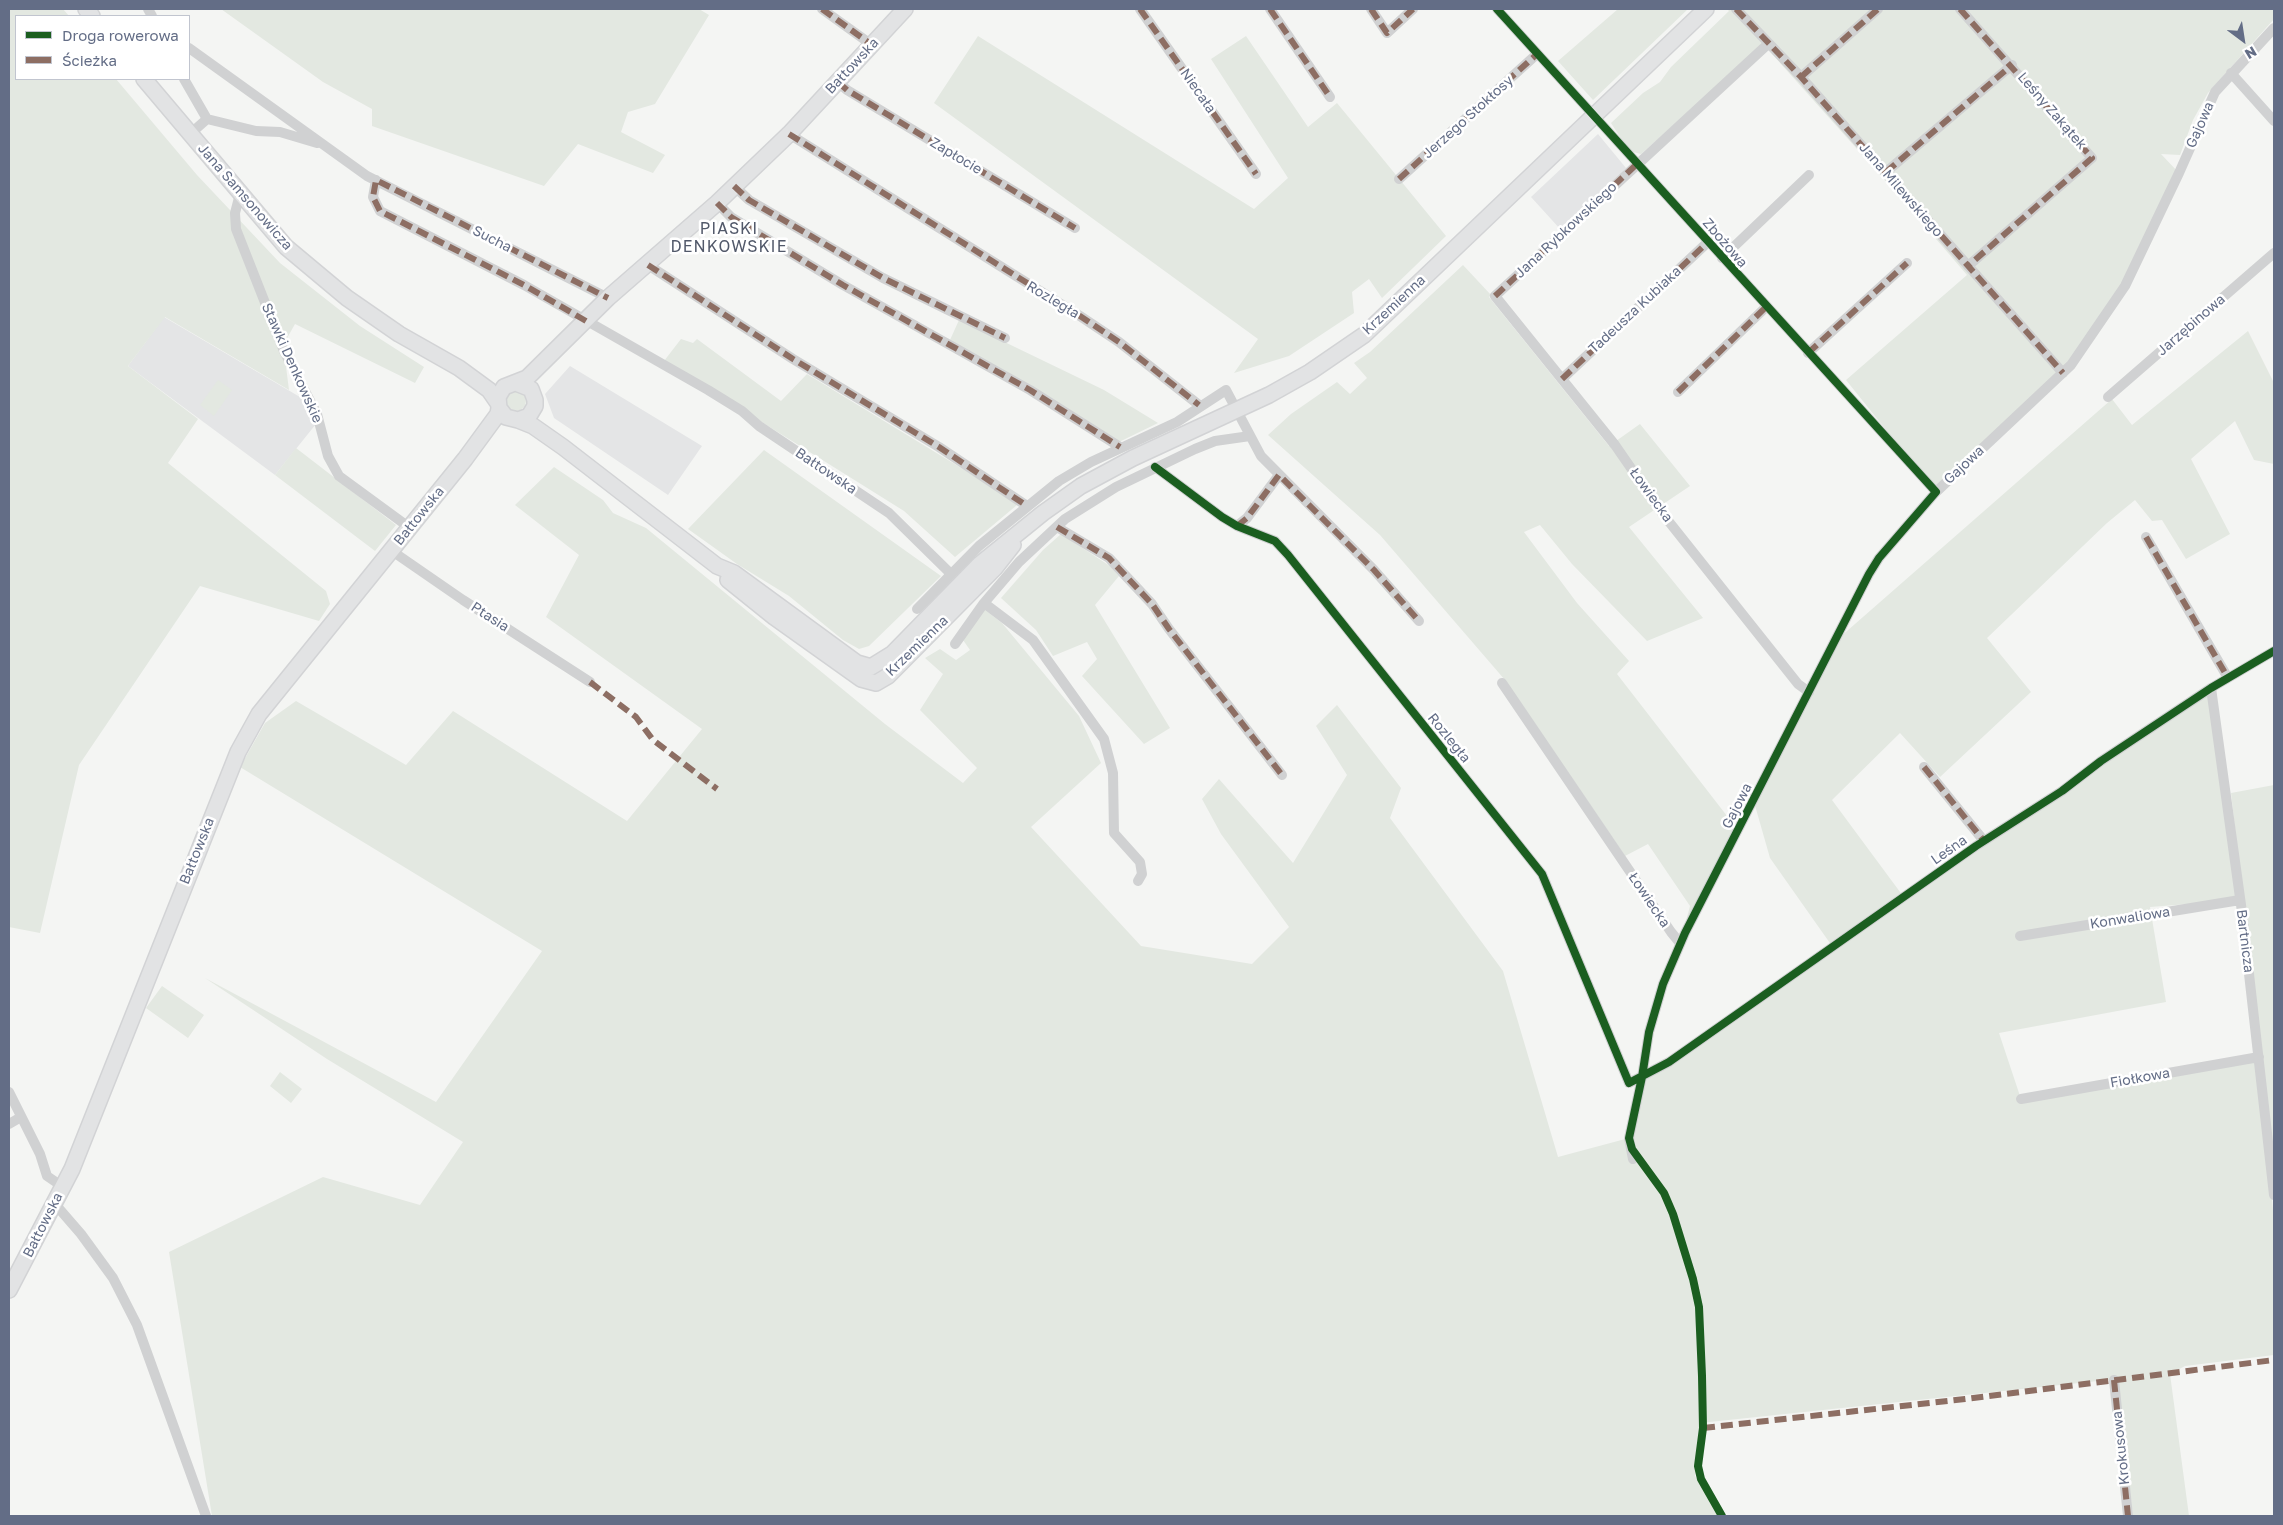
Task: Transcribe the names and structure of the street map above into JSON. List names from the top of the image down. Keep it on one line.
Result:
{"streets":{"main road":["Bałtowska","Jana Samsonowicza","Krzemienna"],"street":["Niecała","Leśny Zakątek","Jerzego Stokłosy","Gajowa","Zapłocie","Jana Milewskiego","Jana Rybkowskiego","Sucha","Zbożowa","Rozległa","Tadeusza Kubiaka","Jarzębinowa","Stawki Denkowskie","Łowiecka","Ptasia","Leśna","Konwaliowa","Bartnicza","Fiołkowa","Krokusowa"]},"crossings":[["Bałtowska","Zapłocie"],["Bałtowska","Jana Samsonowicza"],["Bałtowska","Sucha"],["Bałtowska","Rozległa"],["Bałtowska","Krzemienna"],["Bałtowska","Stawki Denkowskie"],["Bałtowska","Ptasia"],["Leśny Zakątek","Jana Milewskiego"],["Jerzego Stokłosy","Zbożowa"],["Gajowa","Jana Milewskiego"],["Gajowa","Zbożowa"],["Gajowa","Rozległa"],["Gajowa","Łowiecka"],["Gajowa","Leśna"],["Jana Samsonowicza","Krzemienna"],["Jana Samsonowicza","Stawki Denkowskie"],["Jana Rybkowskiego","Zbożowa"],["Jana Rybkowskiego","Łowiecka"],["Zbożowa","Krzemienna"],["Zbożowa","Tadeusza Kubiaka"],["Rozległa","Leśna"],["Tadeusza Kubiaka","Łowiecka"],["Leśna","Bartnicza"],["Konwaliowa","Bartnicza"],["Bartnicza","Fiołkowa"]],"districts":["PIASKI DENKOWSKIE"],"legend":["Droga rowerowa","Ścieżka"],"north":"bottom right"}
